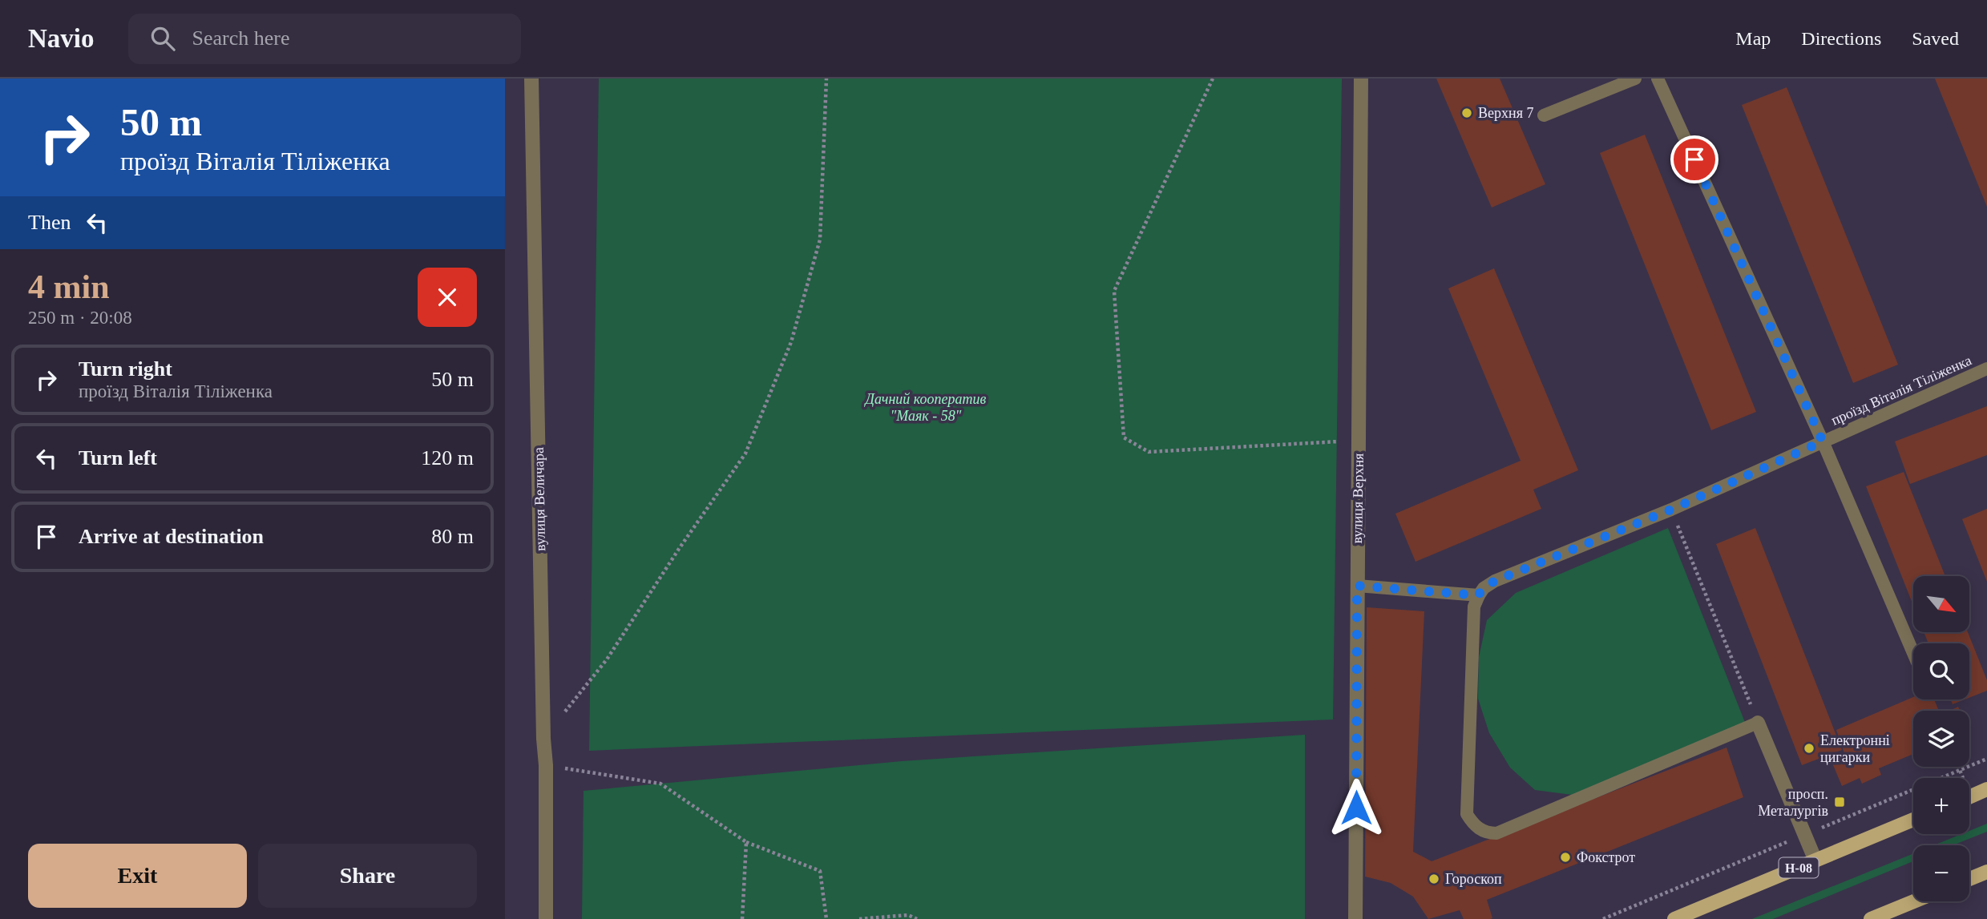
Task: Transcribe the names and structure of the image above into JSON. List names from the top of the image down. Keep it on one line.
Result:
{"streets":{"main road":["Н-08"],"street":["вулиця Верхня","вулиця Величара"],"lane":["проїзд Віталія Тіліженка"]},"parks":["Дачний кооператив \"Маяк - 58\""],"places":{"other":["Верхня 7","Електронні цигарки","Фокстрот","Гороскоп"],"transit":["просп. Металургів"]},"north":"bottom right","page":{"header":"Navio","search":"Search here","nav":["Map","Directions","Saved"],"turn":["50 m","проїзд Віталія Тіліженка"],"then":"Then","heading":["4 min","250 m · 20:08"],"list":[{"name":"Turn right","note":"проїзд Віталія Тіліженка","value":"50 m"},{"name":"Turn left","value":"120 m"},{"name":"Arrive at destination","value":"80 m"}],"map_buttons":["+","−"],"buttons":["Exit","Share"]}}
